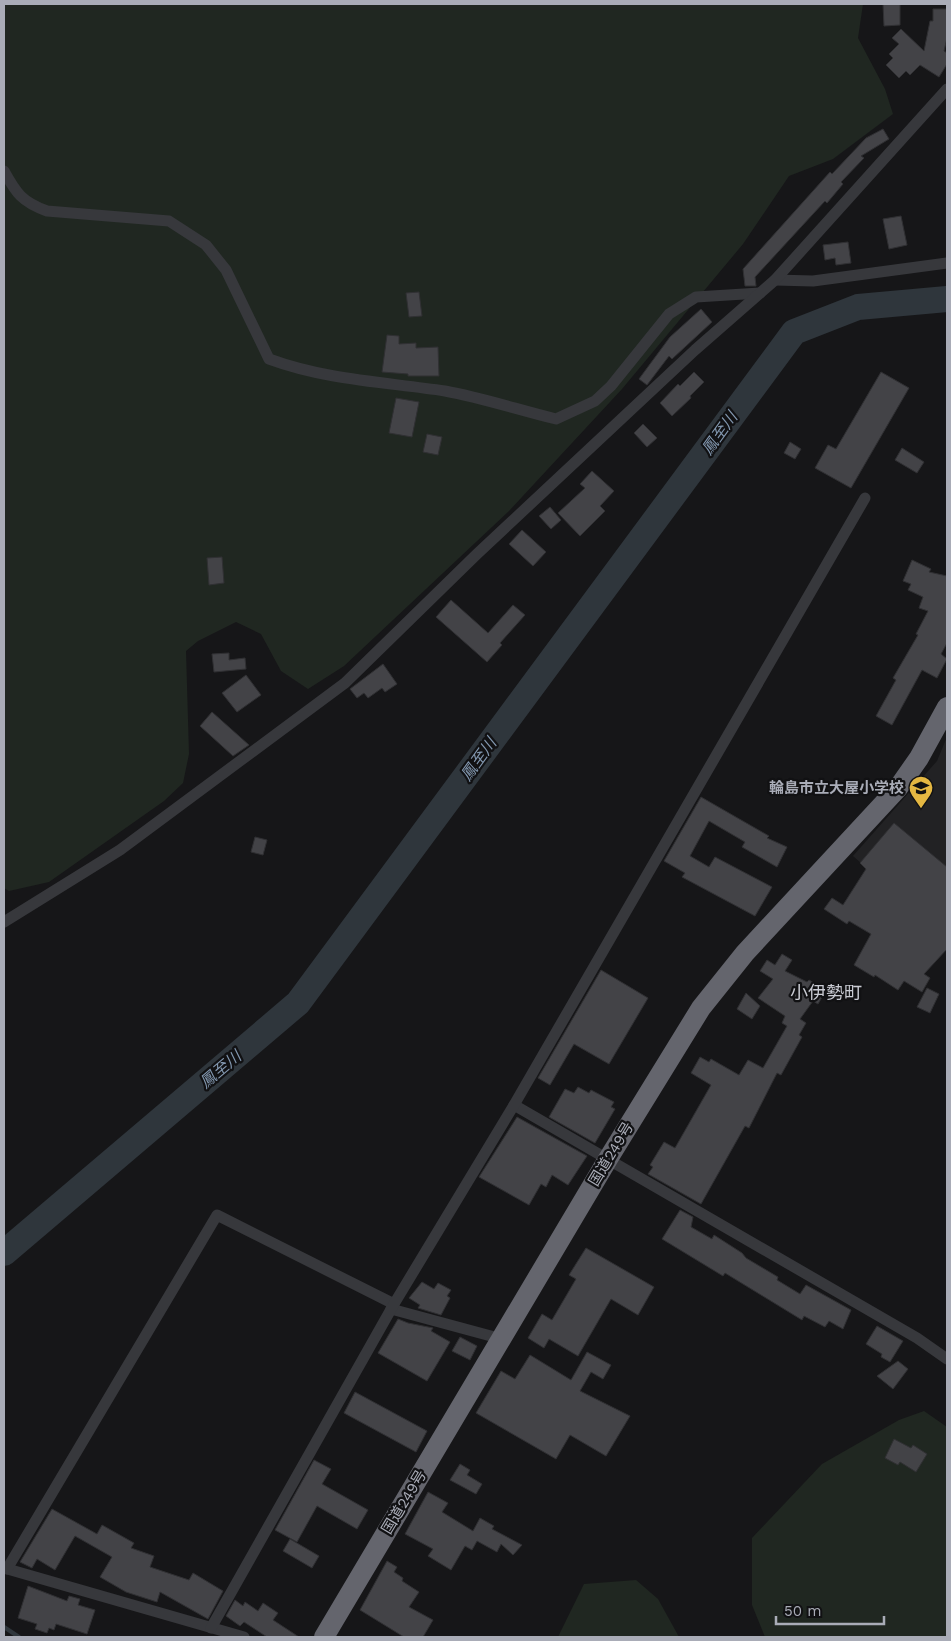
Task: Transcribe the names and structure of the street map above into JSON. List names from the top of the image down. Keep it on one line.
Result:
{"streets":{"highway":["国道249号"]},"districts":["小伊勢町"],"water":["鳳至川"],"places":{"school or university":["輪島市立大屋小学校"]},"scale_bar":"50 m"}
